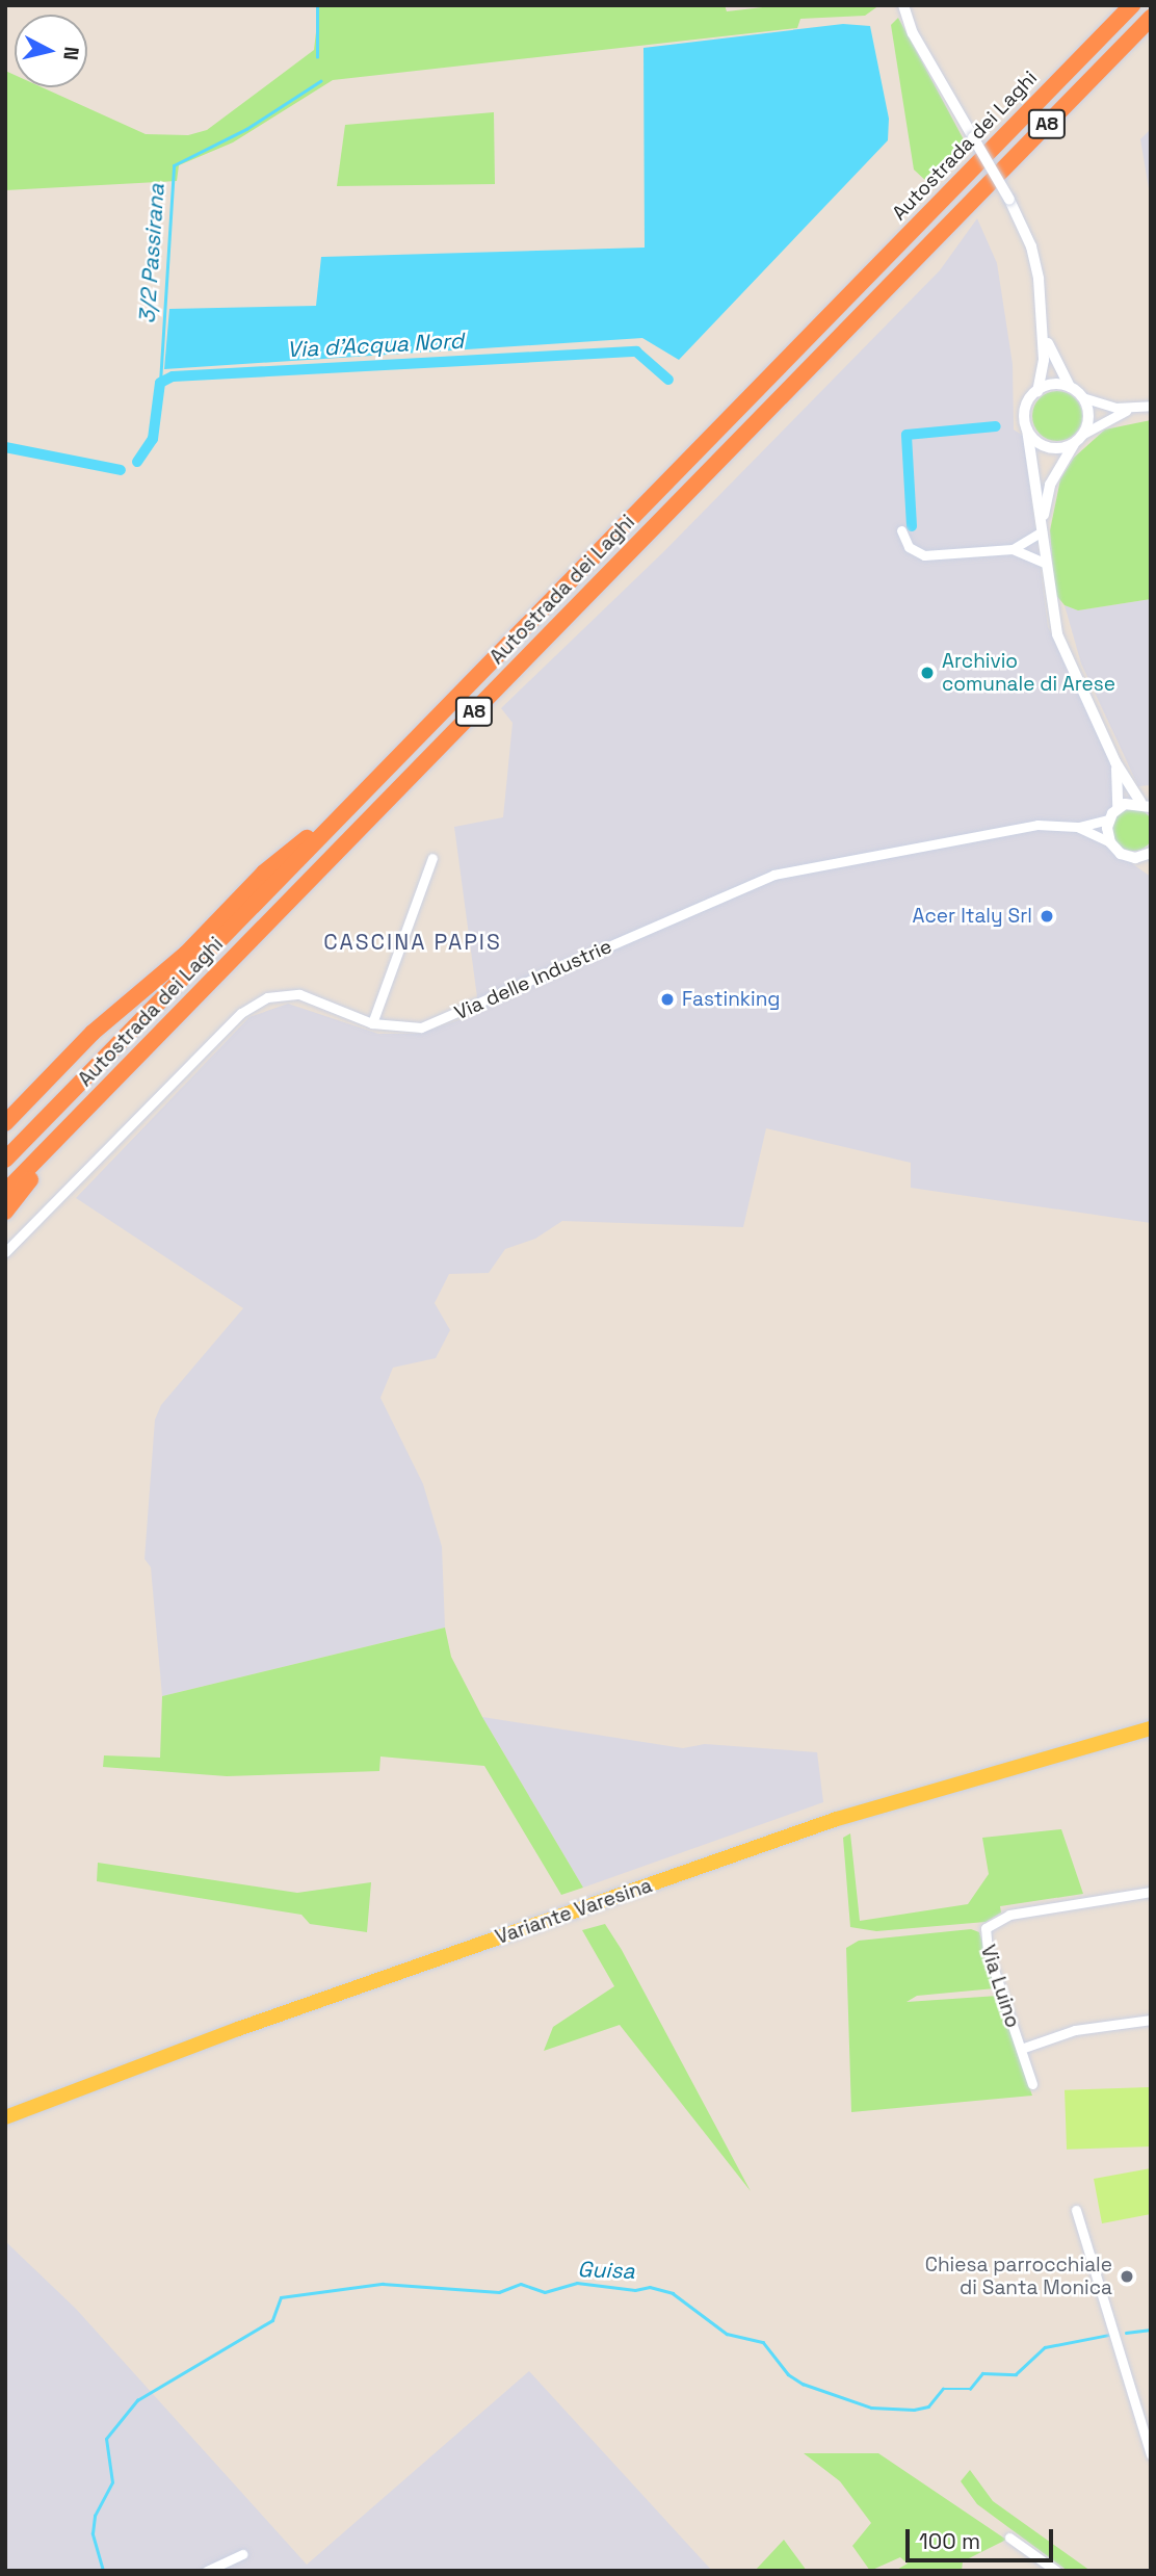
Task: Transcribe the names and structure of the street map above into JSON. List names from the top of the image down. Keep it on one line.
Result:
{"streets":{"highway":["A8","Autostrada dei Laghi"],"main road":["Variante Varesina"],"street":["Via delle Industrie","Via Luino"]},"districts":["CASCINA PAPIS"],"water":["3/2 Passirana","Via d'Acqua Nord","Guisa"],"places":["Archivio comunale di Arese","Acer Italy Srl","Fastinking","Chiesa parrocchiale di Santa Monica"],"scale_bar":"100 m","north":"right"}
